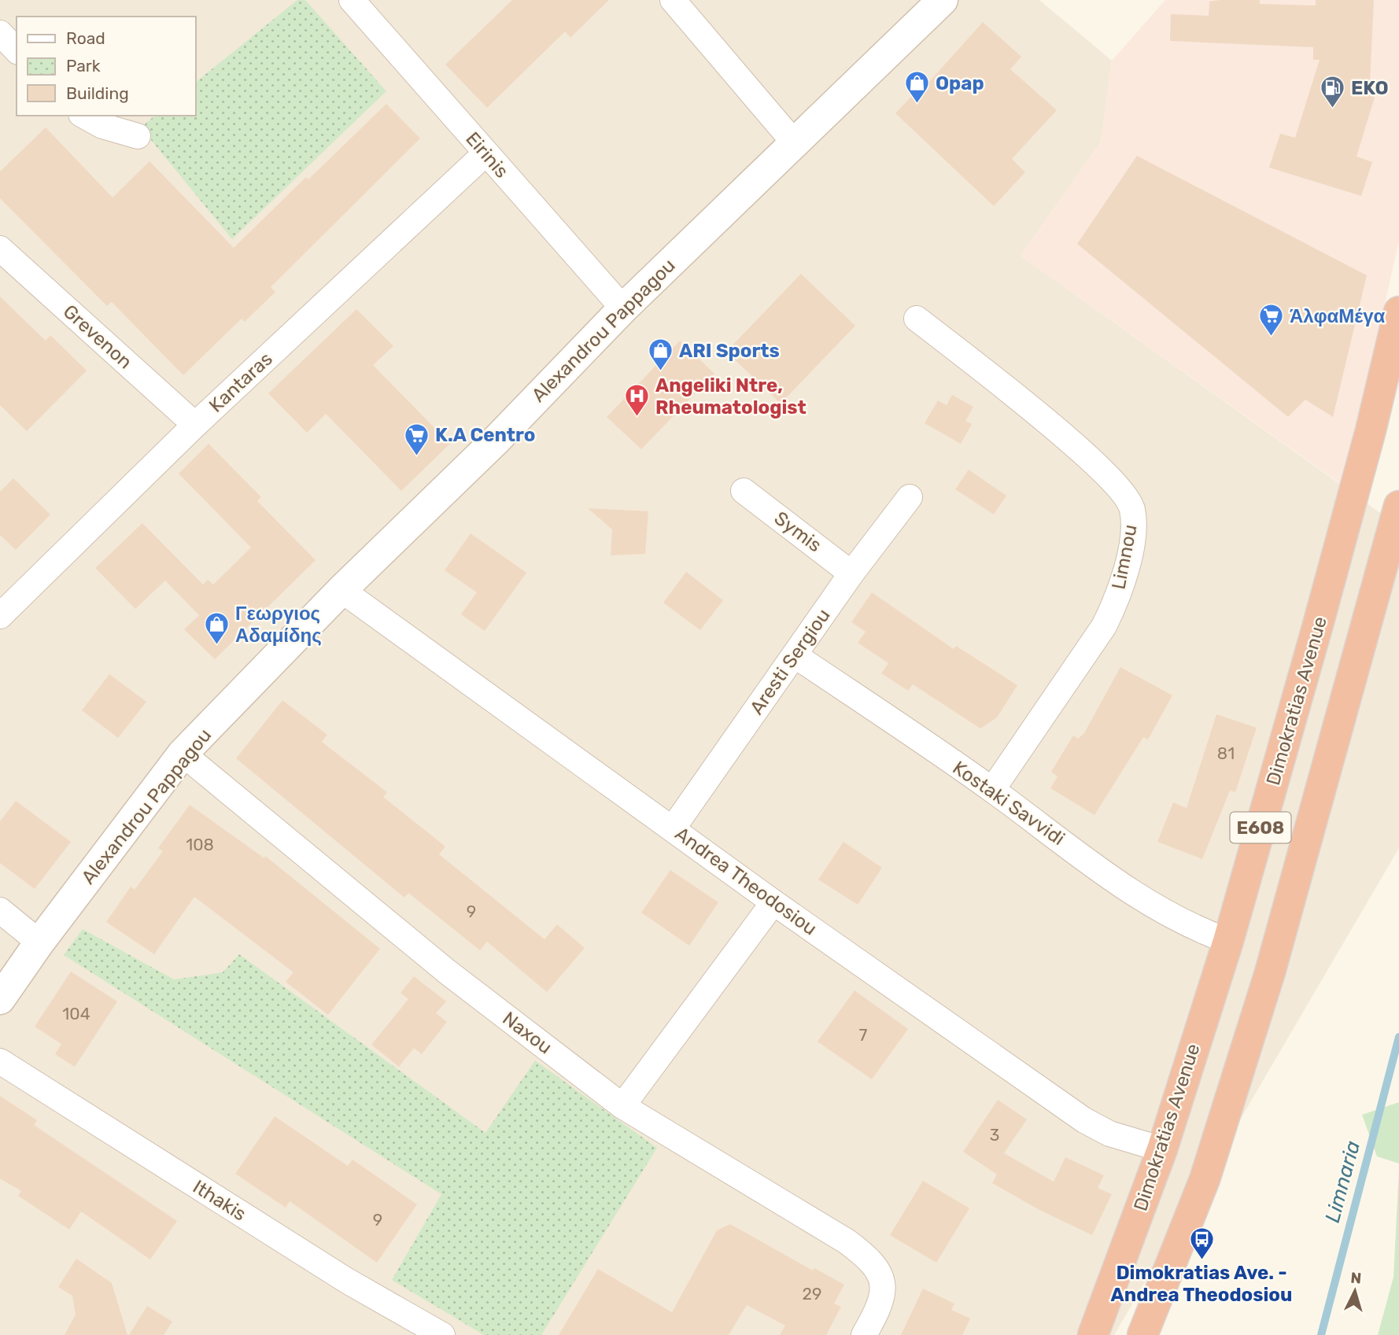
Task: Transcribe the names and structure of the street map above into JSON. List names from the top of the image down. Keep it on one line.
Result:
{"streets":{"highway":["Dimokratias Avenue","E608"],"street":["Eirinis","Alexandrou Pappagou","Grevenon","Kantaras","Symis","Limnou","Aresti Sergiou","Kostaki Savvidi","Andrea Theodosiou","Naxou","Ithakis"]},"crossings":[["Eirinis","Alexandrou Pappagou"],["Eirinis","Kantaras"],["Alexandrou Pappagou","Andrea Theodosiou"],["Alexandrou Pappagou","Naxou"],["Grevenon","Kantaras"],["Symis","Aresti Sergiou"],["Limnou","Kostaki Savvidi"],["Aresti Sergiou","Kostaki Savvidi"],["Aresti Sergiou","Andrea Theodosiou"],["Dimokratias Avenue","Kostaki Savvidi"],["Dimokratias Avenue","Andrea Theodosiou"]],"water":["Limnaria"],"places":{"shop":["Opap","ARI Sports","Γεωργιος Αδαμίδης"],"fuel station":["EKO"],"supermarket":["ΆλφαΜέγα","K.A Centro"],"hospital":["Angeliki Ntre, Rheumatologist"],"bus stop":["Dimokratias Ave. - Andrea Theodosiou"]},"house_numbers":["81","108","9","104","7","3","9","29"],"legend":["Road","Park","Building"],"north":"top"}
